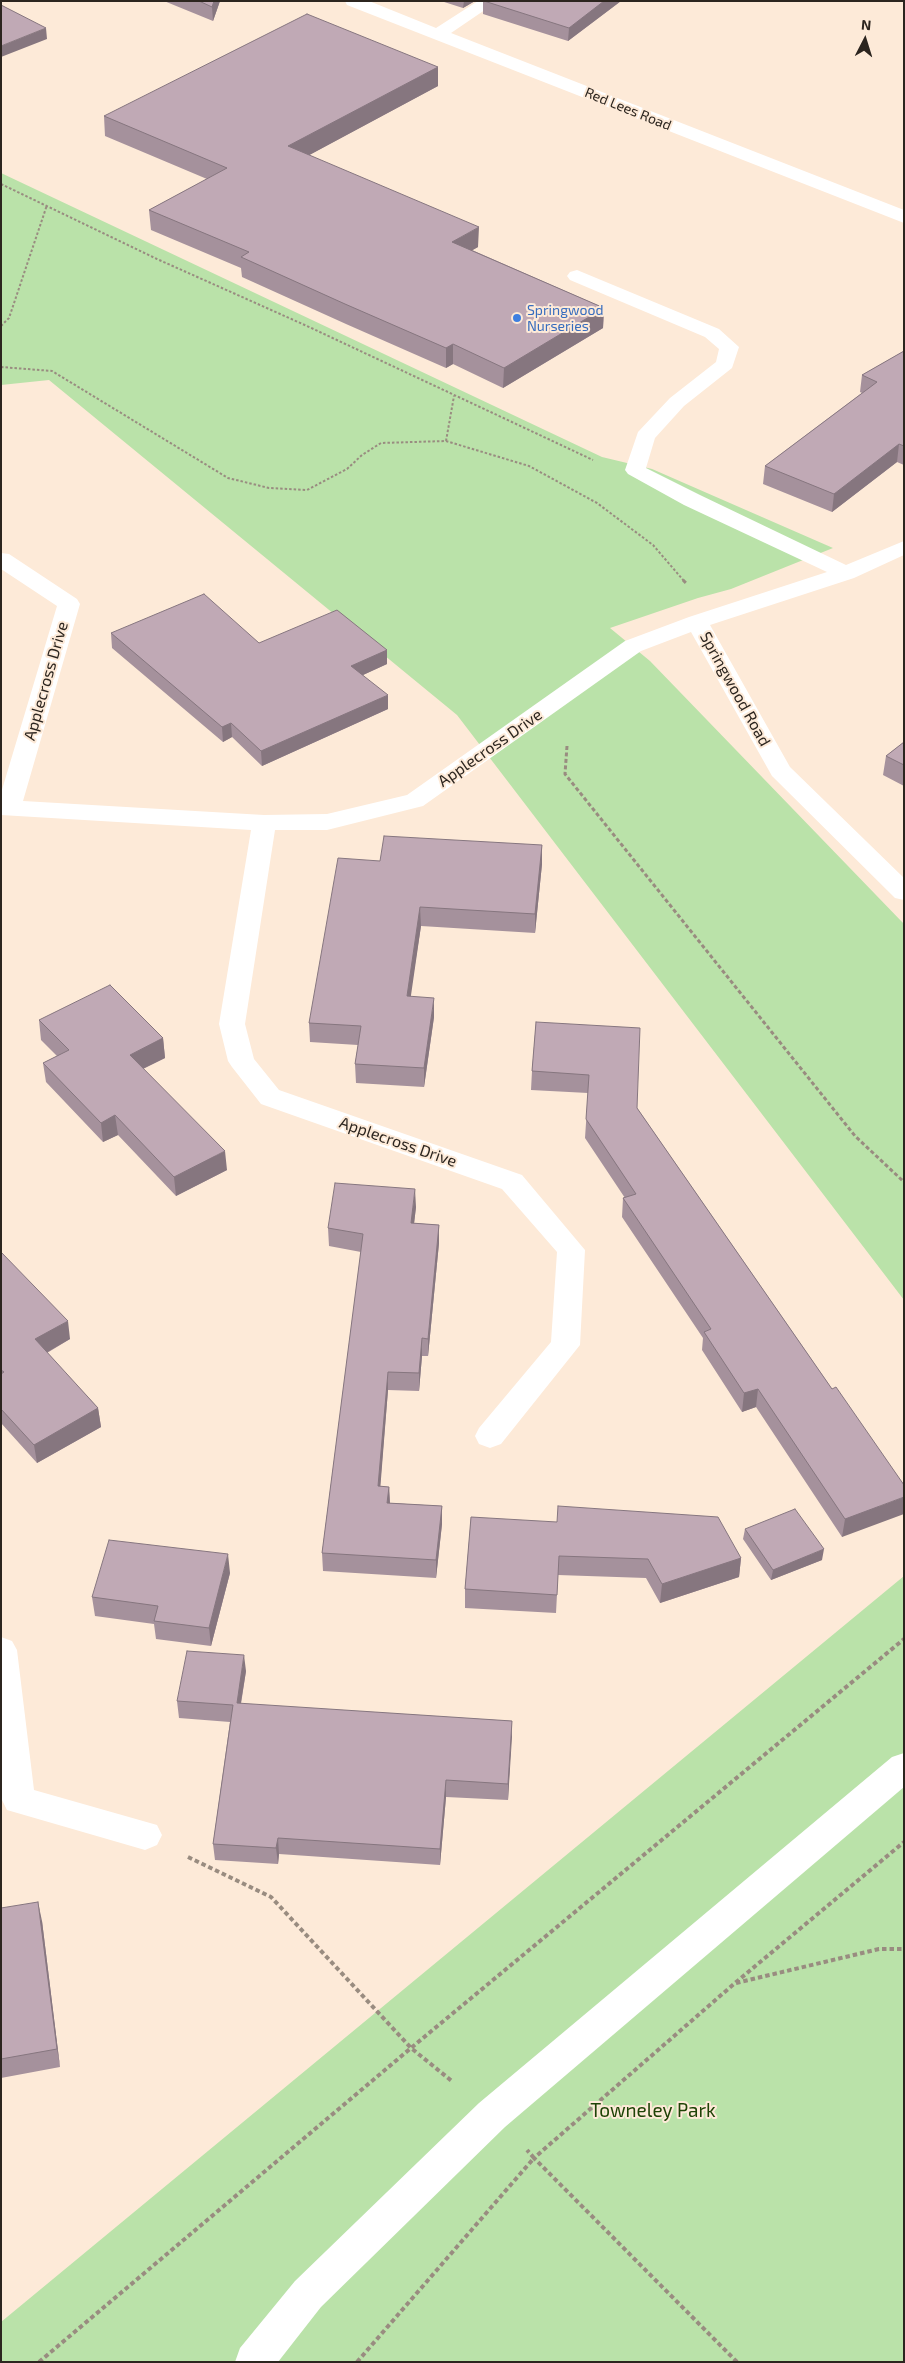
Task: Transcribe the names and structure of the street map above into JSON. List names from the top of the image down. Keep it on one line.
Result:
{"streets":{"street":["Red Lees Road","Applecross Drive","Springwood Road"]},"crossings":[["Applecross Drive","Springwood Road"]],"parks":["Towneley Park"],"places":["Springwood Nurseries"],"north":"top"}
